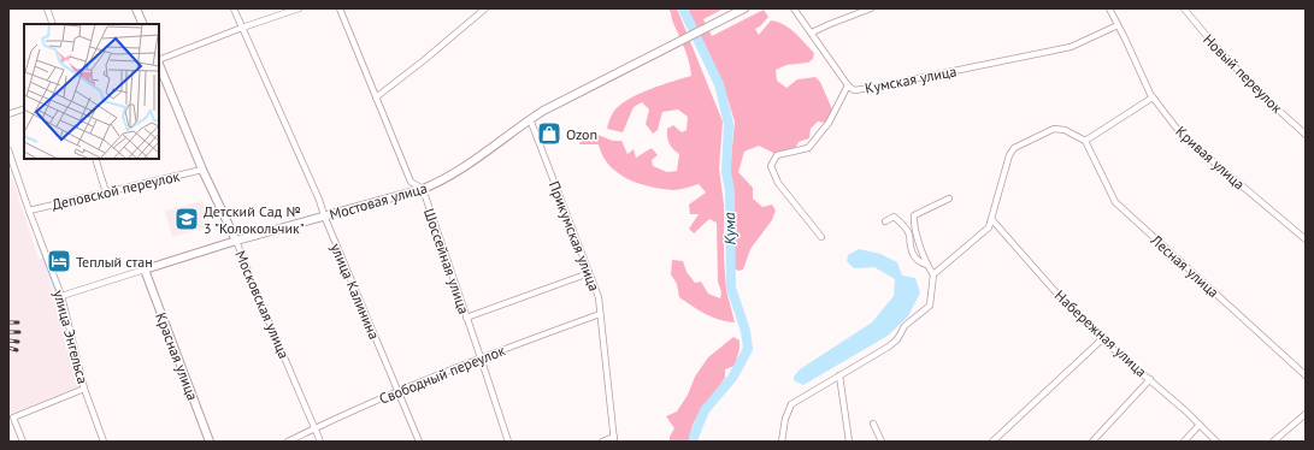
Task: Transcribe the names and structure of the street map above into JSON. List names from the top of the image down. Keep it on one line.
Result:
{"streets":{"main road":["Мостовая улица","Московская улица","Красная улица"],"street":["Новый переулок","Кумская улица","Кривая улица","Деповской переулок","Прикумская улица","Шоссейная улица","Лесная улица","улица Калинина","Набережная улица","улица Энгельса","Свободный переулок"]},"crossings":[["Кумская улица","Кривая улица"],["Деповской переулок","Московская улица"],["Деповской переулок","улица Энгельса"],["Мостовая улица","Прикумская улица"],["Мостовая улица","Шоссейная улица"],["Мостовая улица","улица Калинина"],["Мостовая улица","Московская улица"],["Мостовая улица","улица Энгельса"],["Мостовая улица","Красная улица"],["Прикумская улица","Свободный переулок"],["Шоссейная улица","Свободный переулок"],["улица Калинина","Свободный переулок"],["Московская улица","Свободный переулок"]],"water":["Кума"],"places":{"shop":["Ozon"],"school or university":["Детский Сад № 3 \"Колокольчик\""],"hotel":["Теплый стан"]}}
